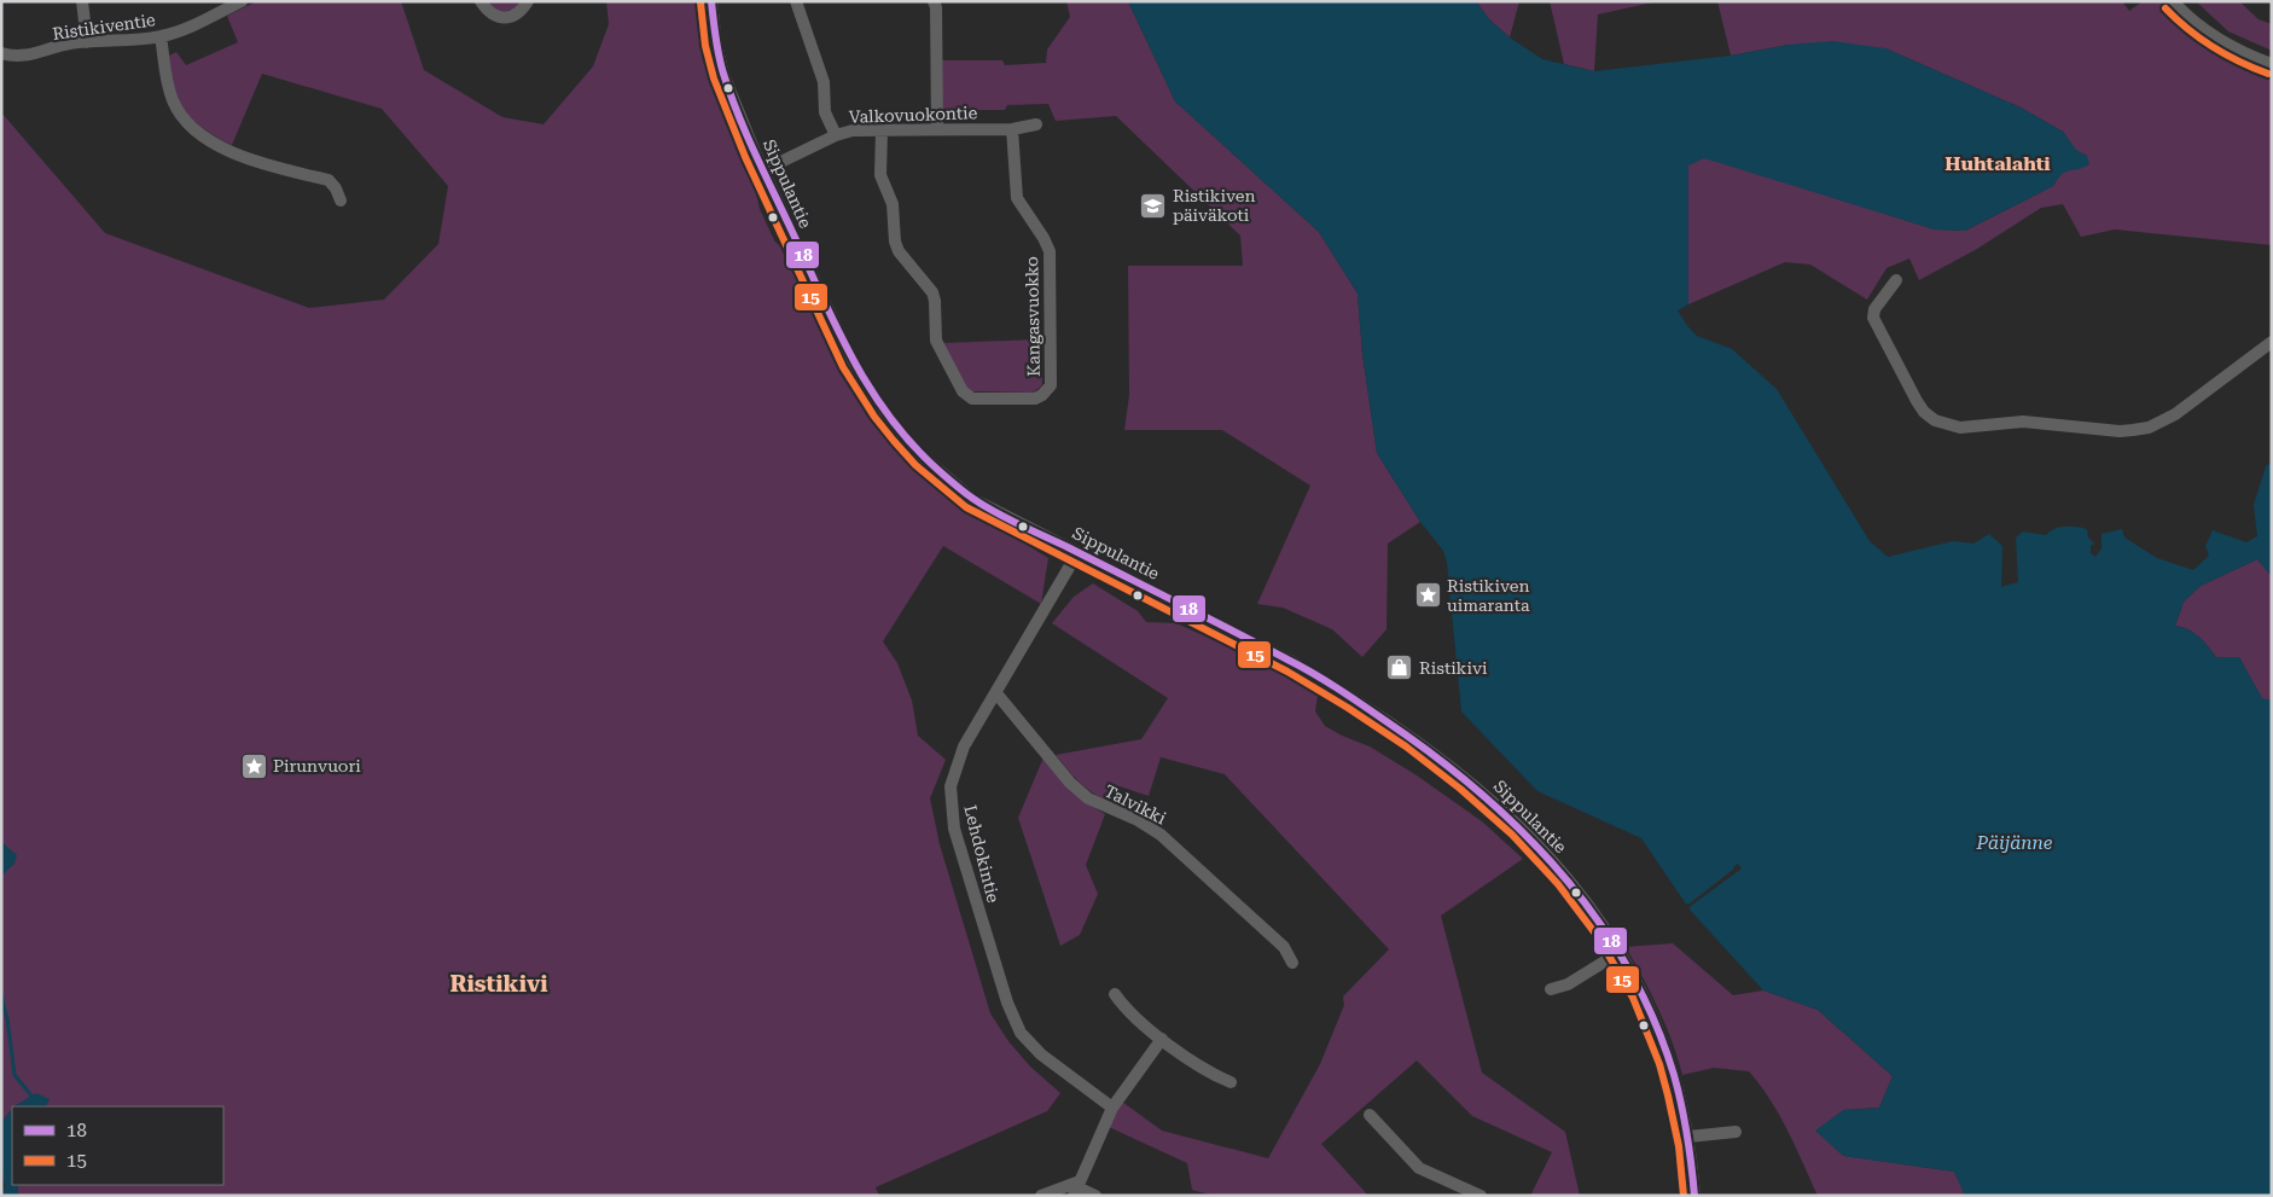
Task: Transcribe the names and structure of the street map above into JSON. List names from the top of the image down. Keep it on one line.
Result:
{"streets":{"street":["Ristikiventie","Valkovuokontie","Sippulantie","Kangasvuokko","Talvikki","Lehdokintie"]},"crossings":[["Valkovuokontie","Sippulantie"],["Valkovuokontie","Kangasvuokko"],["Sippulantie","Lehdokintie"],["Talvikki","Lehdokintie"]],"districts":["Huhtalahti","Ristikivi"],"water":["Päijänne"],"places":{"school or university":["Ristikiven päiväkoti"],"place":["Ristikiven uimaranta","Pirunvuori"],"shop":["Ristikivi"]},"lines":["transit line 18","transit line 15"],"legend":["18","15"]}
